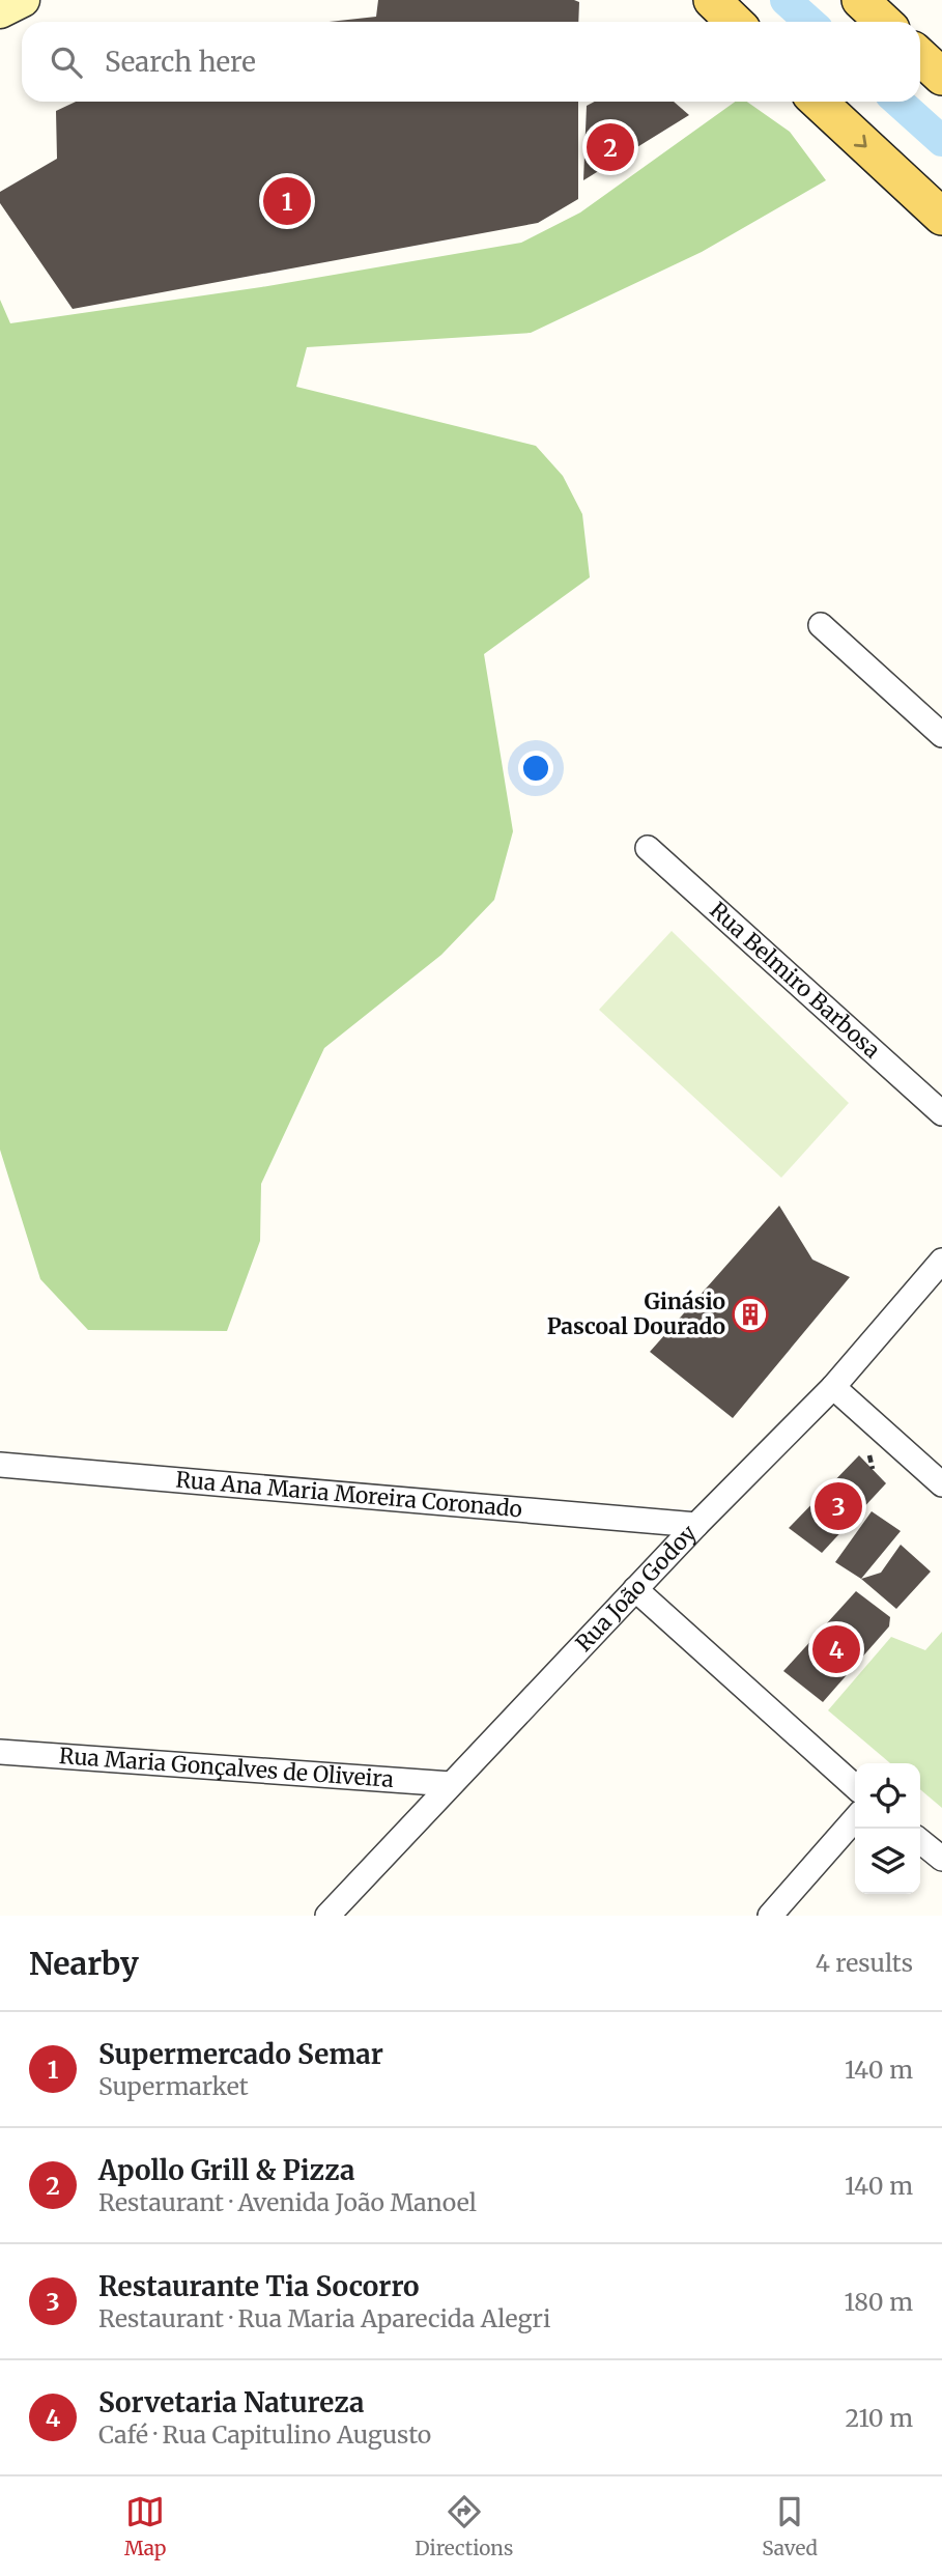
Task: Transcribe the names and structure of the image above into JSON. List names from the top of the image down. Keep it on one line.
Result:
{"streets":{"street":["Rua Belmiro Barbosa","Rua Ana Maria Moreira Coronado","Rua João Godoy","Rua Maria Gonçalves de Oliveira"]},"crossings":[["Rua Ana Maria Moreira Coronado","Rua João Godoy"],["Rua João Godoy","Rua Maria Gonçalves de Oliveira"]],"places":{"building":["Ginásio Pascoal Dourado"]},"page":{"search":"Search here","pins":["2","1","3","4"],"heading":["Nearby","4 results"],"list":[{"mark":"1","name":"Supermercado Semar","note":"Supermarket","value":"140 m"},{"mark":"2","name":"Apollo Grill & Pizza","note":"Restaurant · Avenida João Manoel","value":"140 m"},{"mark":"3","name":"Restaurante Tia Socorro","note":"Restaurant · Rua Maria Aparecida Alegri","value":"180 m"},{"mark":"4","name":"Sorvetaria Natureza","note":"Café · Rua Capitulino Augusto","value":"210 m"}],"nav":["Map","Directions","Saved"]}}
